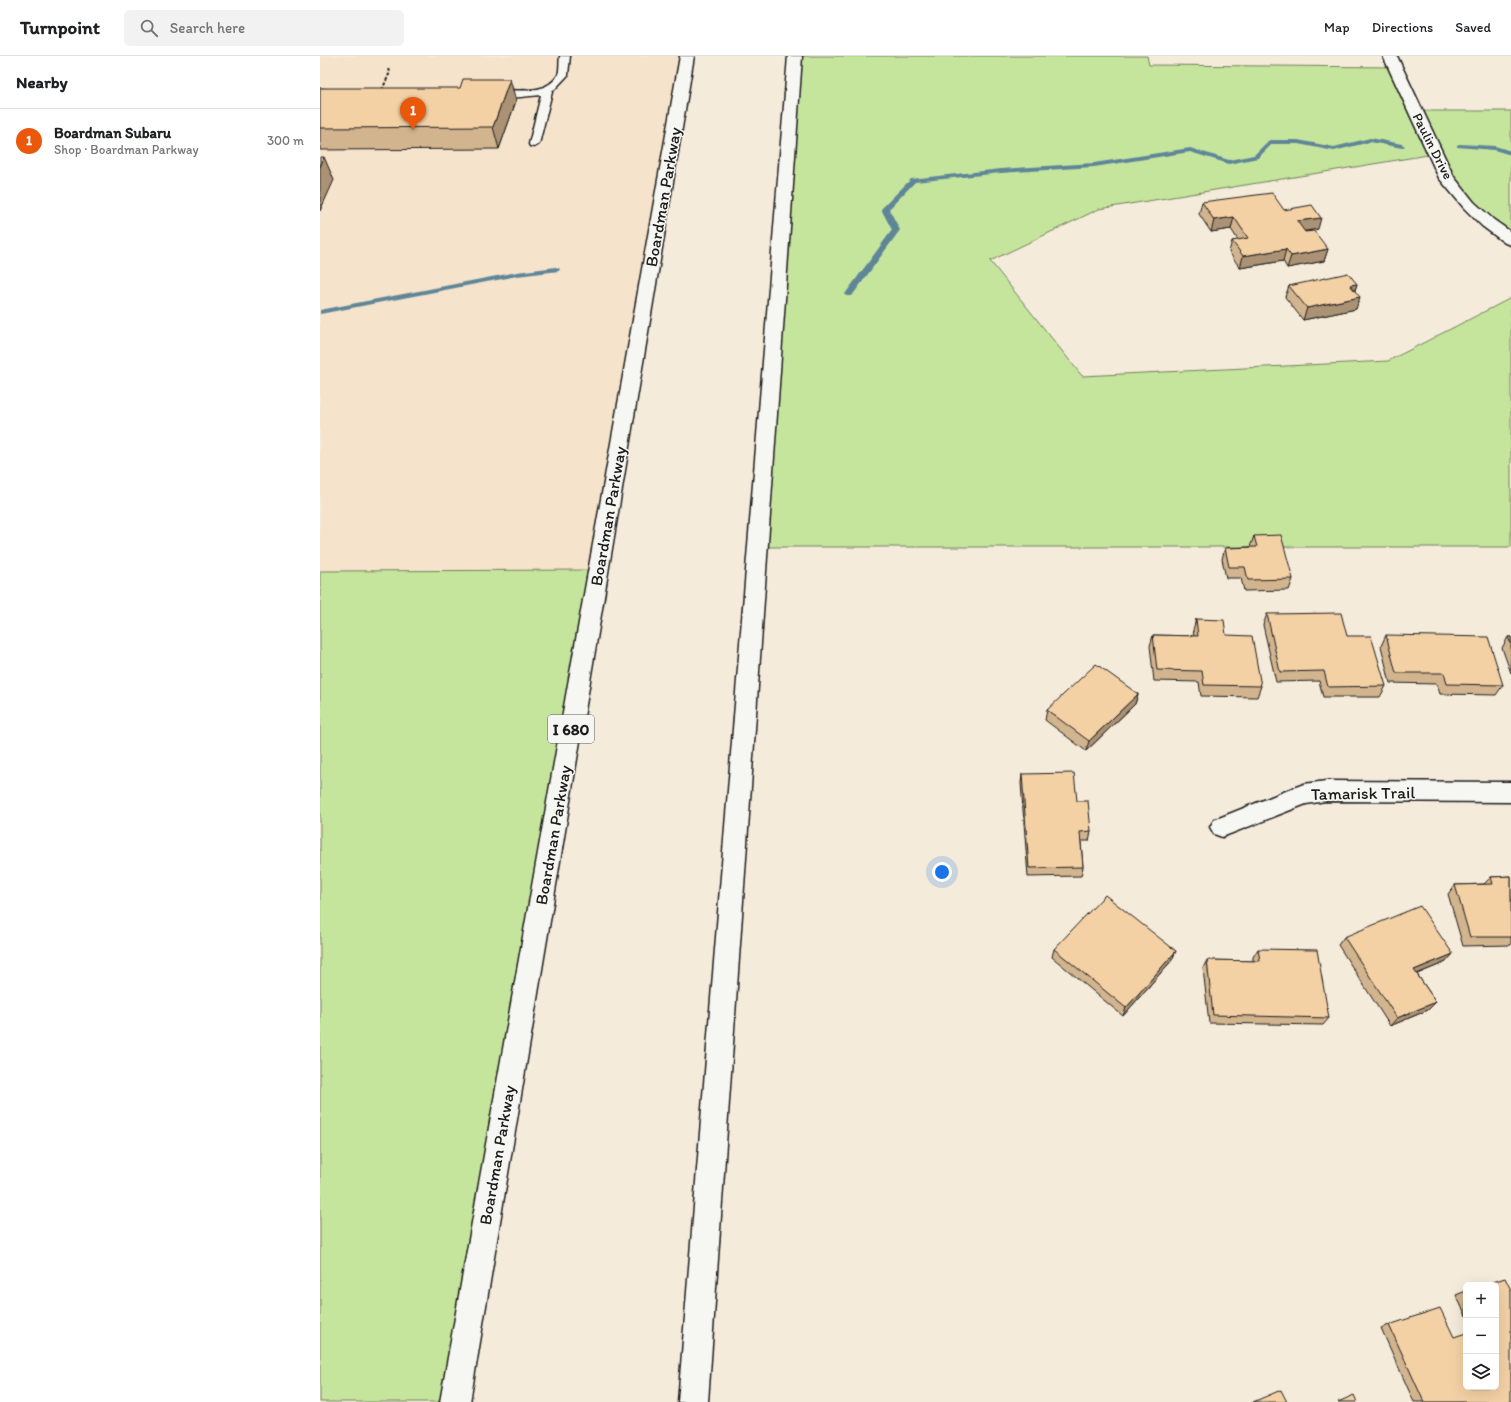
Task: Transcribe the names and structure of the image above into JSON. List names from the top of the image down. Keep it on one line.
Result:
{"streets":{"main road":["Paulin Drive","Boardman Parkway","I 680","Tamarisk Trail"]},"page":{"header":"Turnpoint","search":"Search here","nav":["Map","Directions","Saved"],"heading":"Nearby","pins":"1","list":[{"mark":"1","name":"Boardman Subaru","note":"Shop · Boardman Parkway","value":"300 m"}],"map_buttons":["+","−"]}}
